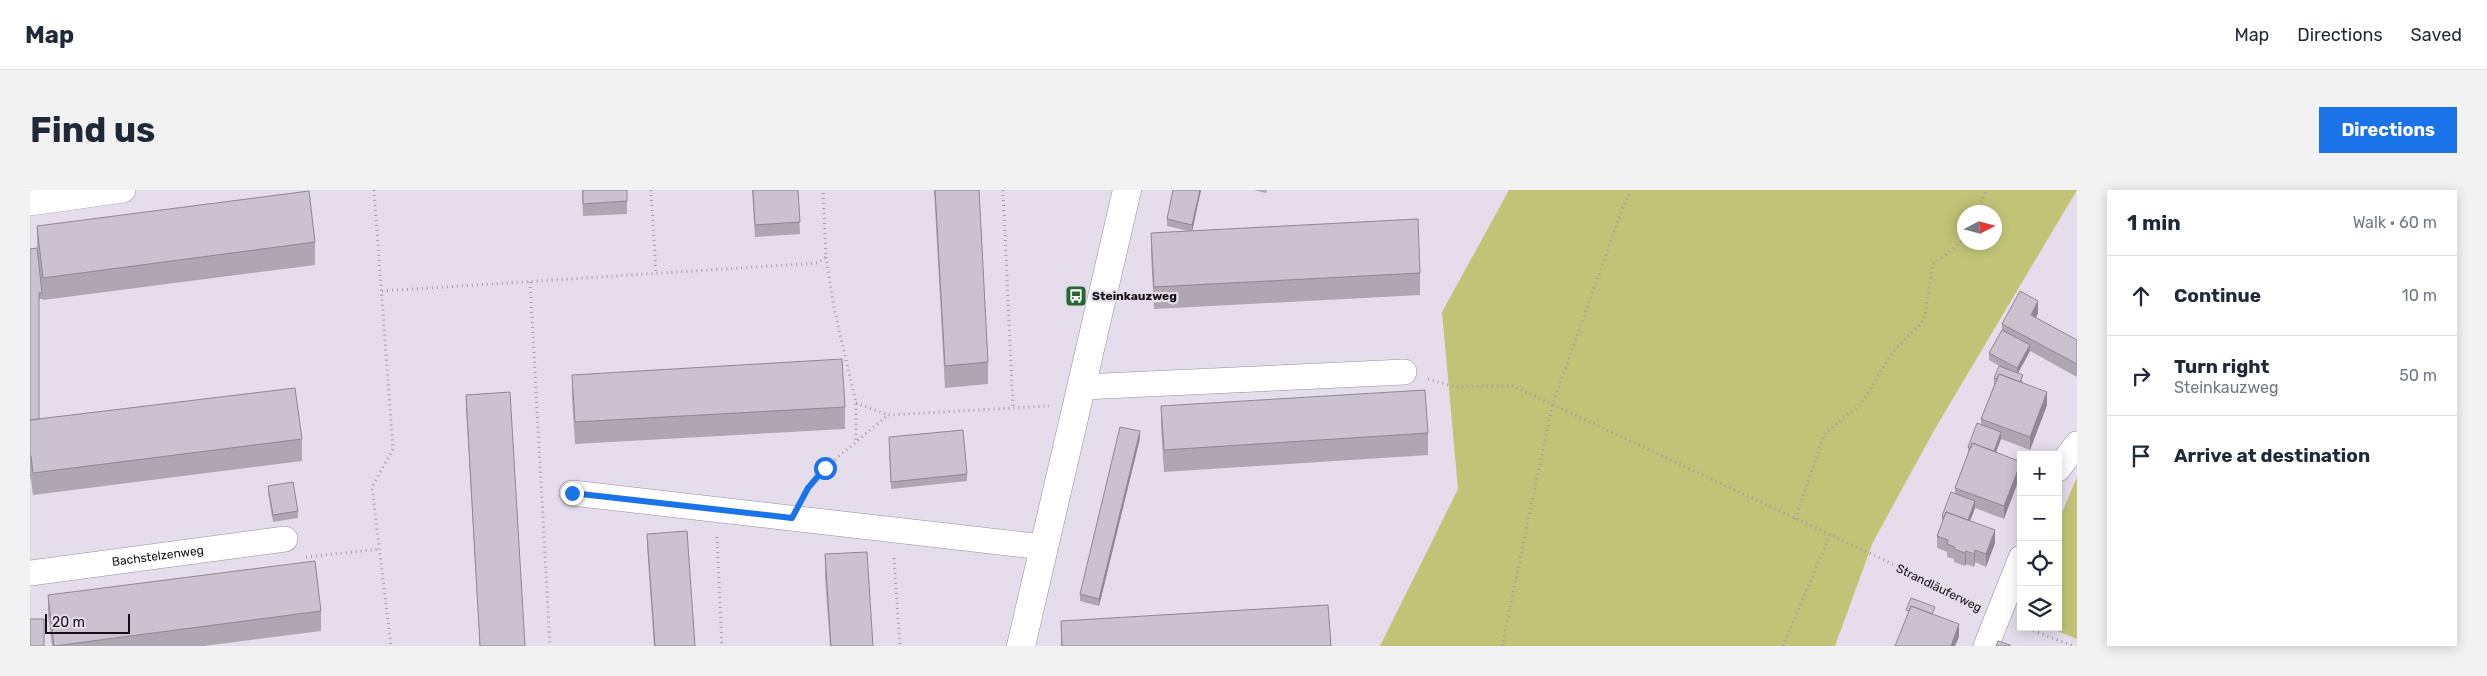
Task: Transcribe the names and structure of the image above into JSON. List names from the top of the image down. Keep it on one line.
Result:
{"streets":{"street":["Bachstelzenweg","Strandläuferweg"]},"places":{"bus stop":["Steinkauzweg"]},"scale_bar":"20 m","north":"right","page":{"header":"Map","nav":["Map","Directions","Saved"],"buttons":"Directions","title":"Find us","heading":["1 min","Walk · 60 m"],"list":[["Continue","10 m"],["Turn right","Steinkauzweg","50 m"],"Arrive at destination"],"map_buttons":["+","−"],"scale":"20 m"}}
